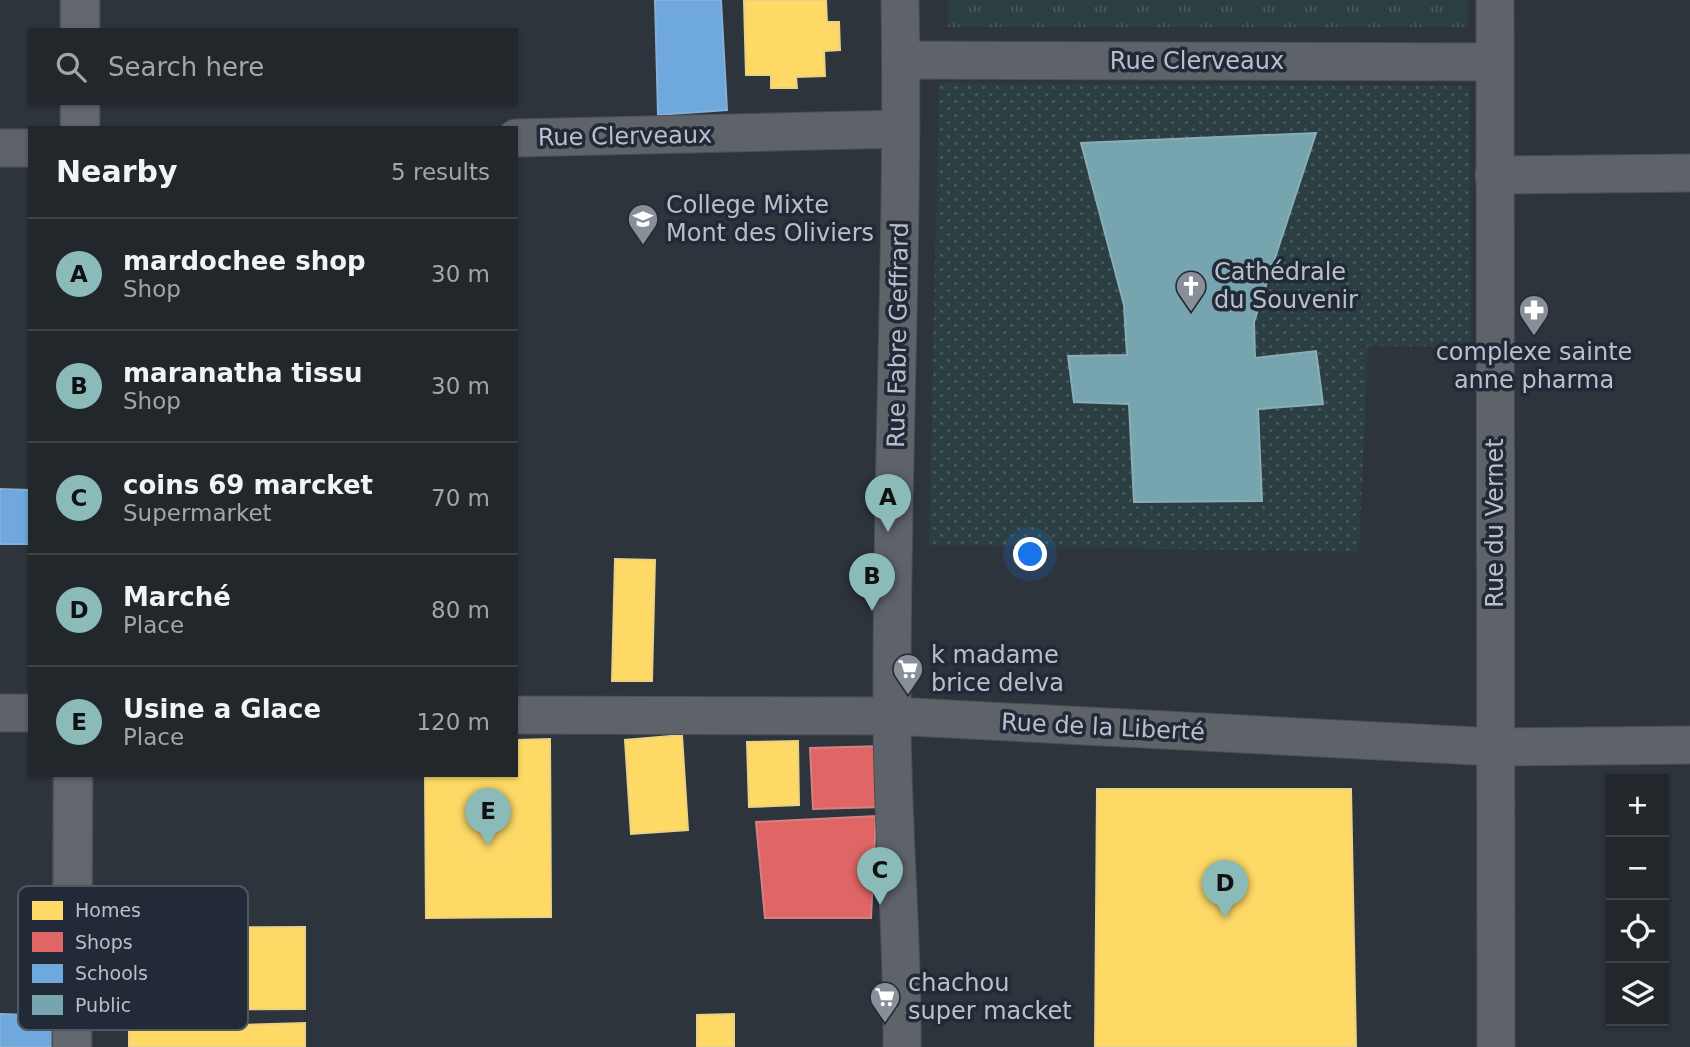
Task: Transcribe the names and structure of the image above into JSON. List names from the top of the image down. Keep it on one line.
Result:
{"streets":{"street":["Rue Clerveaux","Rue Fabre Geffrard","Rue du Vernet","Rue de la Liberté"]},"crossings":[["Rue Clerveaux","Rue Fabre Geffrard"],["Rue Clerveaux","Rue du Vernet"],["Rue Fabre Geffrard","Rue de la Liberté"],["Rue du Vernet","Rue de la Liberté"]],"places":{"school or university":["College Mixte Mont des Oliviers"],"church":["Cathédrale du Souvenir"],"pharmacy":["complexe sainte anne pharma"],"supermarket":["k madame brice delva","chachou super macket"]},"legend":["Homes","Shops","Schools","Public"],"page":{"search":"Search here","heading":["Nearby","5 results"],"list":[{"mark":"A","name":"mardochee shop","note":"Shop","value":"30 m"},{"mark":"B","name":"maranatha tissu","note":"Shop","value":"30 m"},{"mark":"C","name":"coins 69 marcket","note":"Supermarket","value":"70 m"},{"mark":"D","name":"Marché","note":"Place","value":"80 m"},{"mark":"E","name":"Usine a Glace","note":"Place","value":"120 m"}],"pins":["A","B","E","C","D"],"map_buttons":["+","−"]}}
